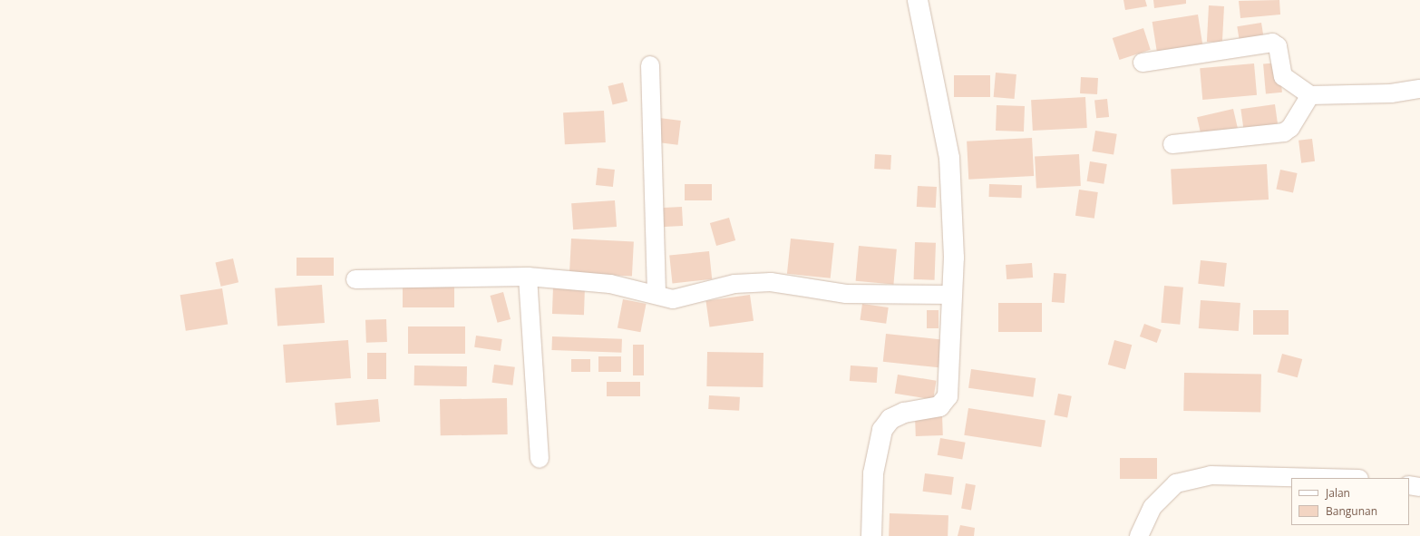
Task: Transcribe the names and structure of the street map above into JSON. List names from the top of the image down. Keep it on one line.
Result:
{"legend":["Jalan","Bangunan"]}
